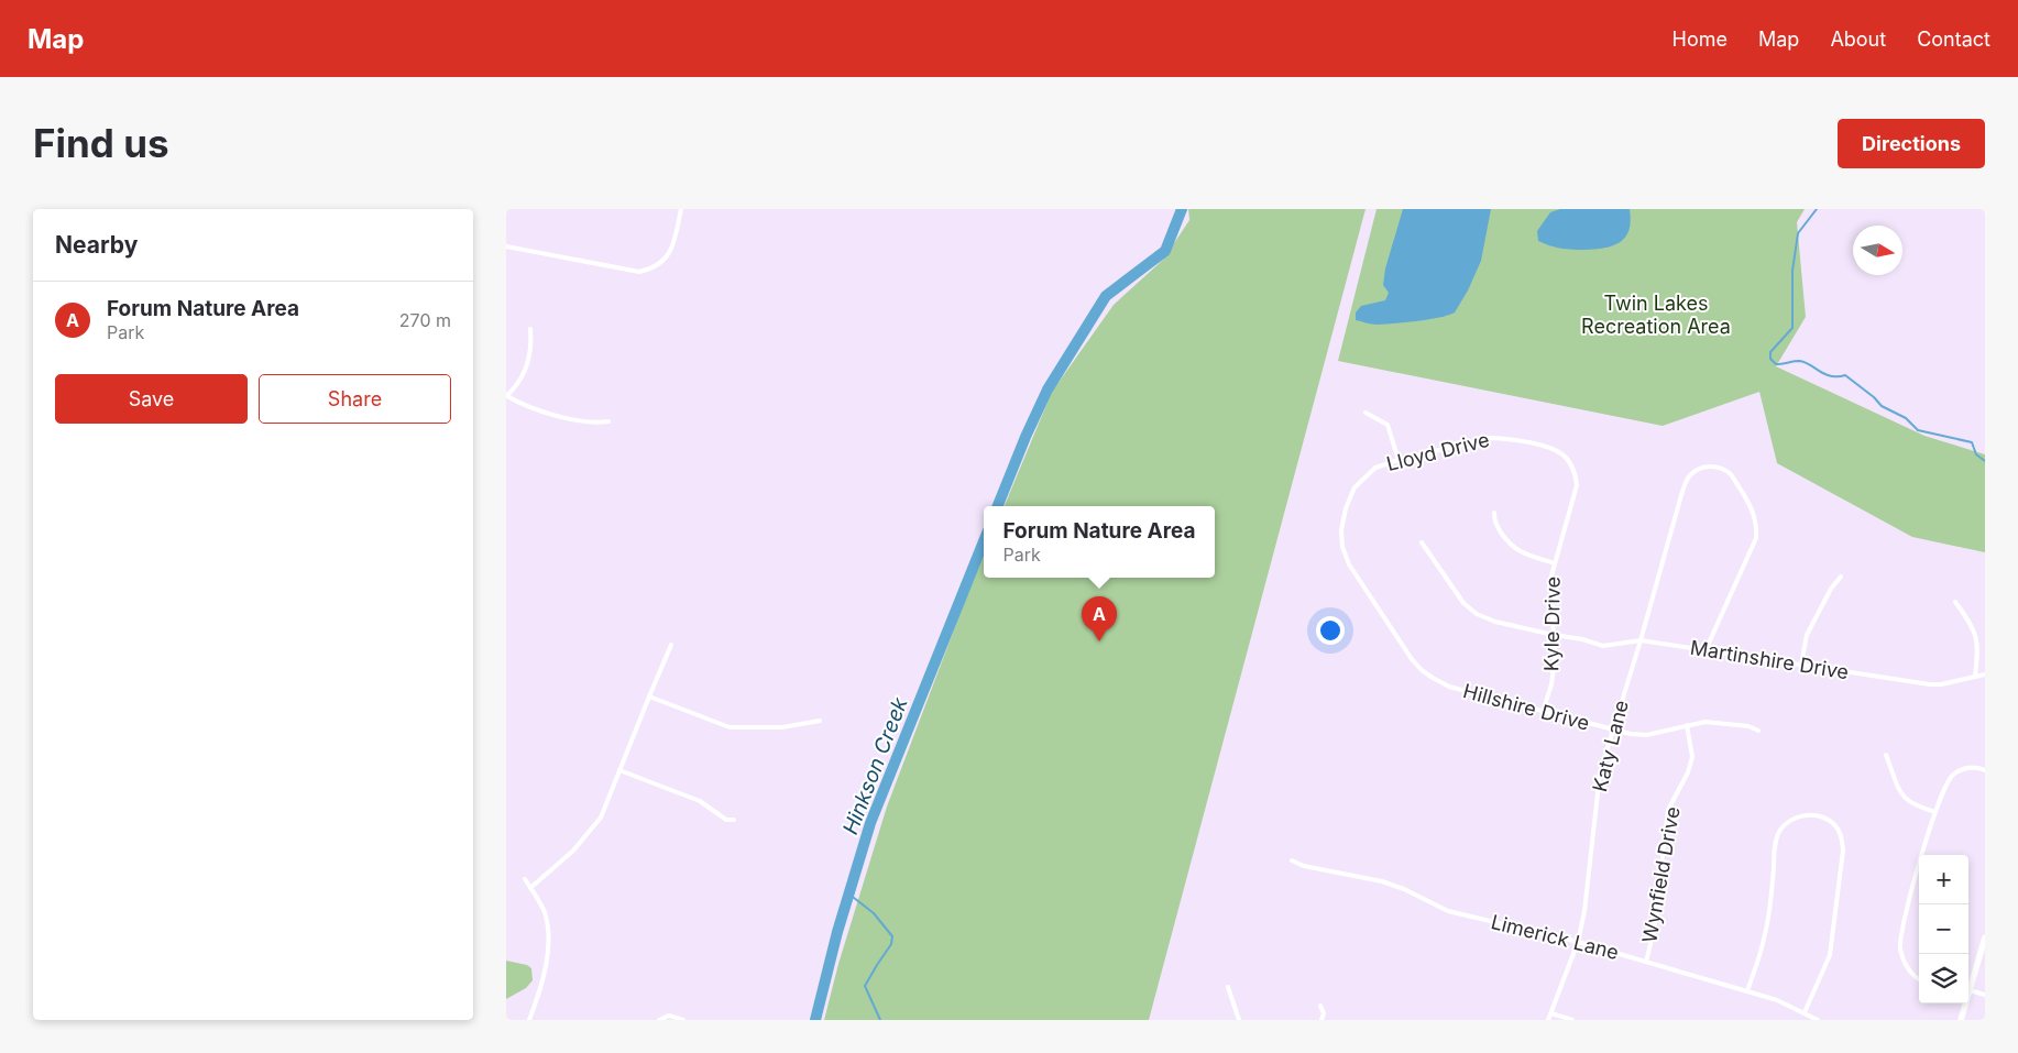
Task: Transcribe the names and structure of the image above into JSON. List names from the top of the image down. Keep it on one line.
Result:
{"streets":{"street":["Lloyd Drive","Kyle Drive","Martinshire Drive","Hillshire Drive","Katy Lane","Wynfield Drive","Limerick Lane"]},"crossings":[["Lloyd Drive","Kyle Drive"],["Lloyd Drive","Hillshire Drive"],["Kyle Drive","Martinshire Drive"],["Kyle Drive","Hillshire Drive"],["Martinshire Drive","Katy Lane"],["Hillshire Drive","Katy Lane"],["Hillshire Drive","Wynfield Drive"],["Katy Lane","Limerick Lane"],["Wynfield Drive","Limerick Lane"]],"water":["Hinkson Creek"],"parks":["Twin Lakes Recreation Area"],"north":"right","page":{"header":"Map","nav":["Home","Map","About","Contact"],"buttons":["Directions",["Save","Share"]],"title":"Find us","heading":"Nearby","list":[{"mark":"A","name":"Forum Nature Area","note":"Park","value":"270 m"}],"popup":["Forum Nature Area","Park"],"pins":"A","map_buttons":["+","−"]}}
